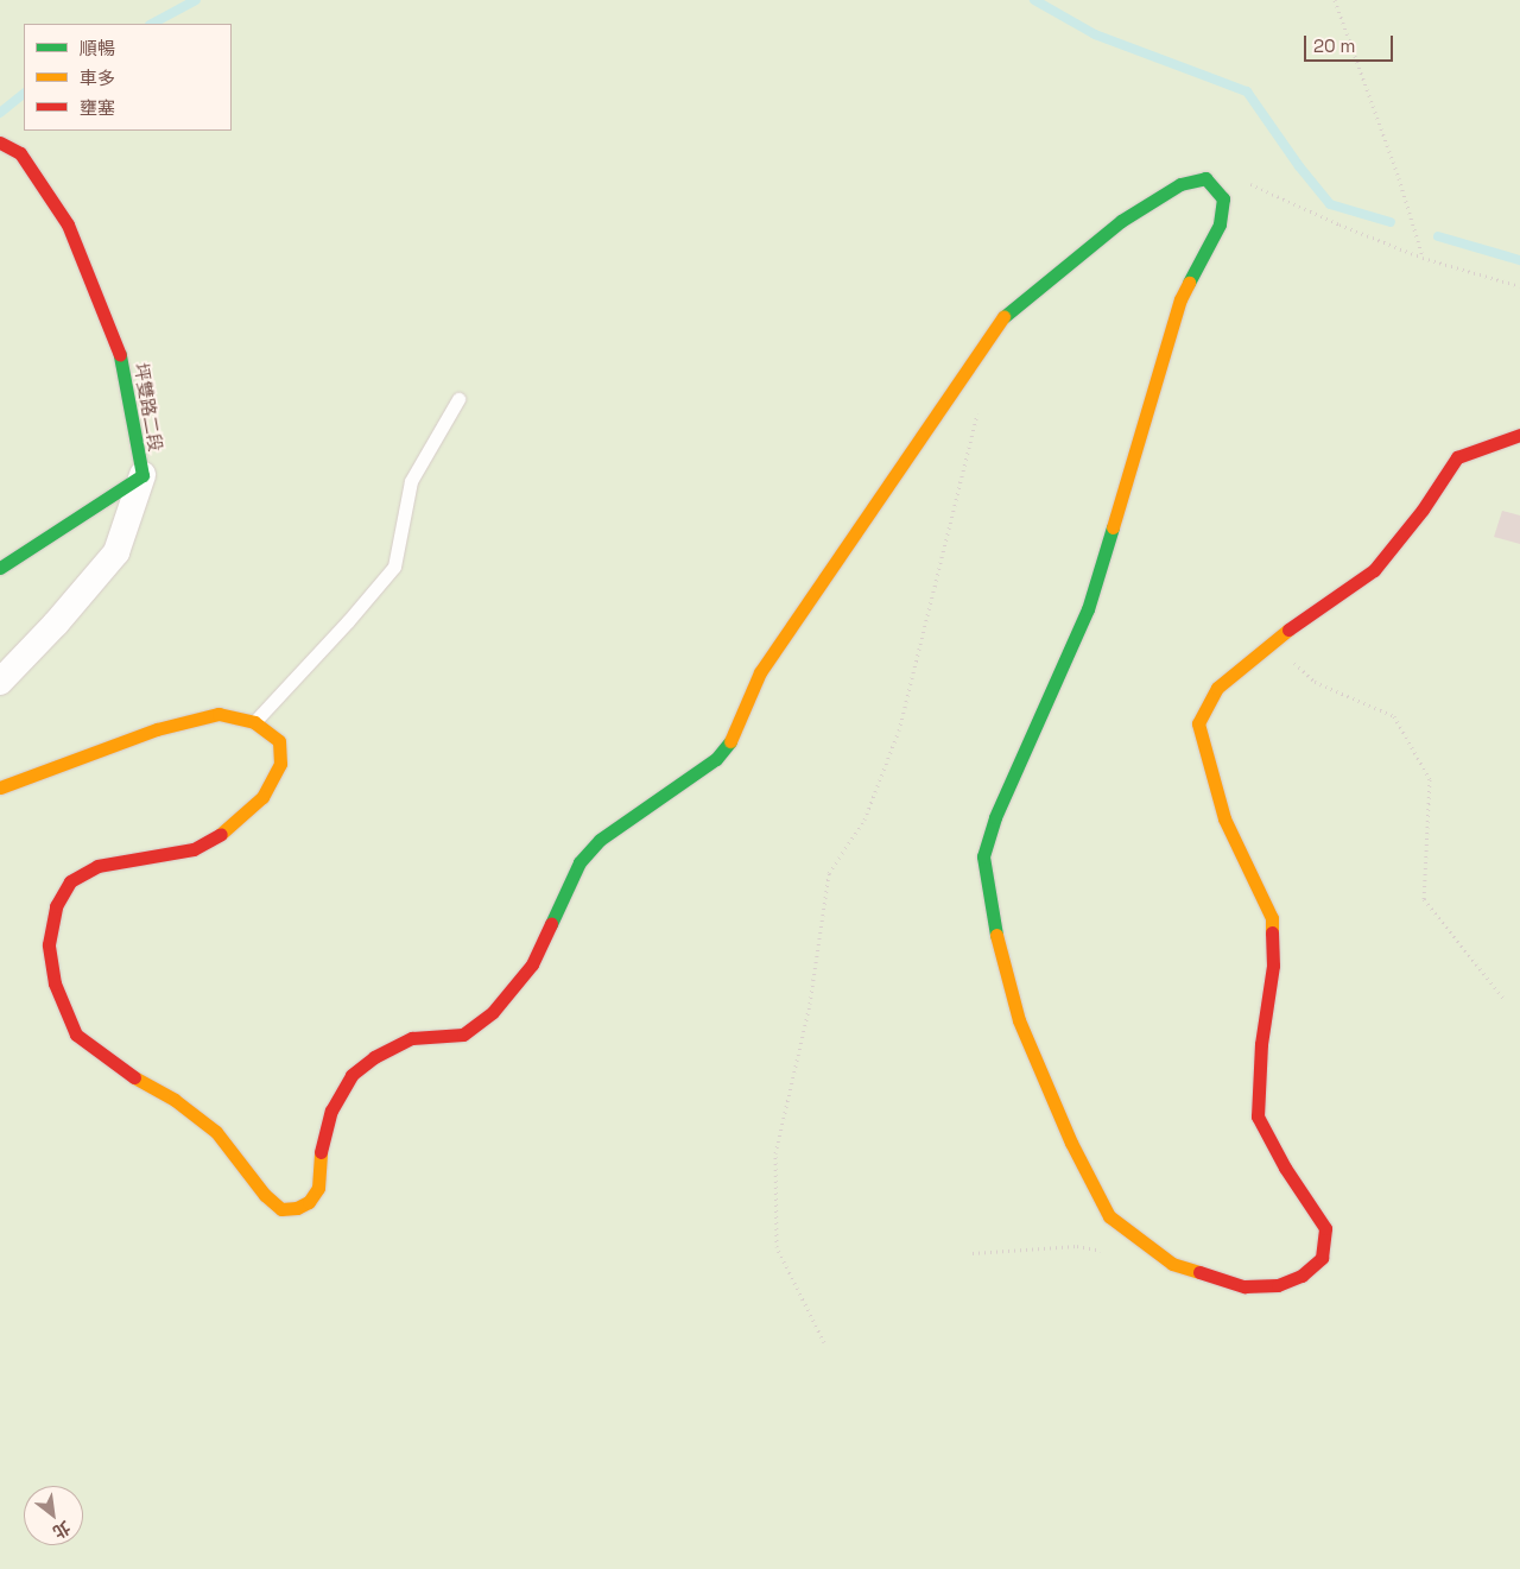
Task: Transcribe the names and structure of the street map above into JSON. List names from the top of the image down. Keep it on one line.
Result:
{"streets":{"street":["坪雙路二段"]},"legend":["順暢","車多","壅塞"],"scale_bar":"20 m","north":"bottom right"}
